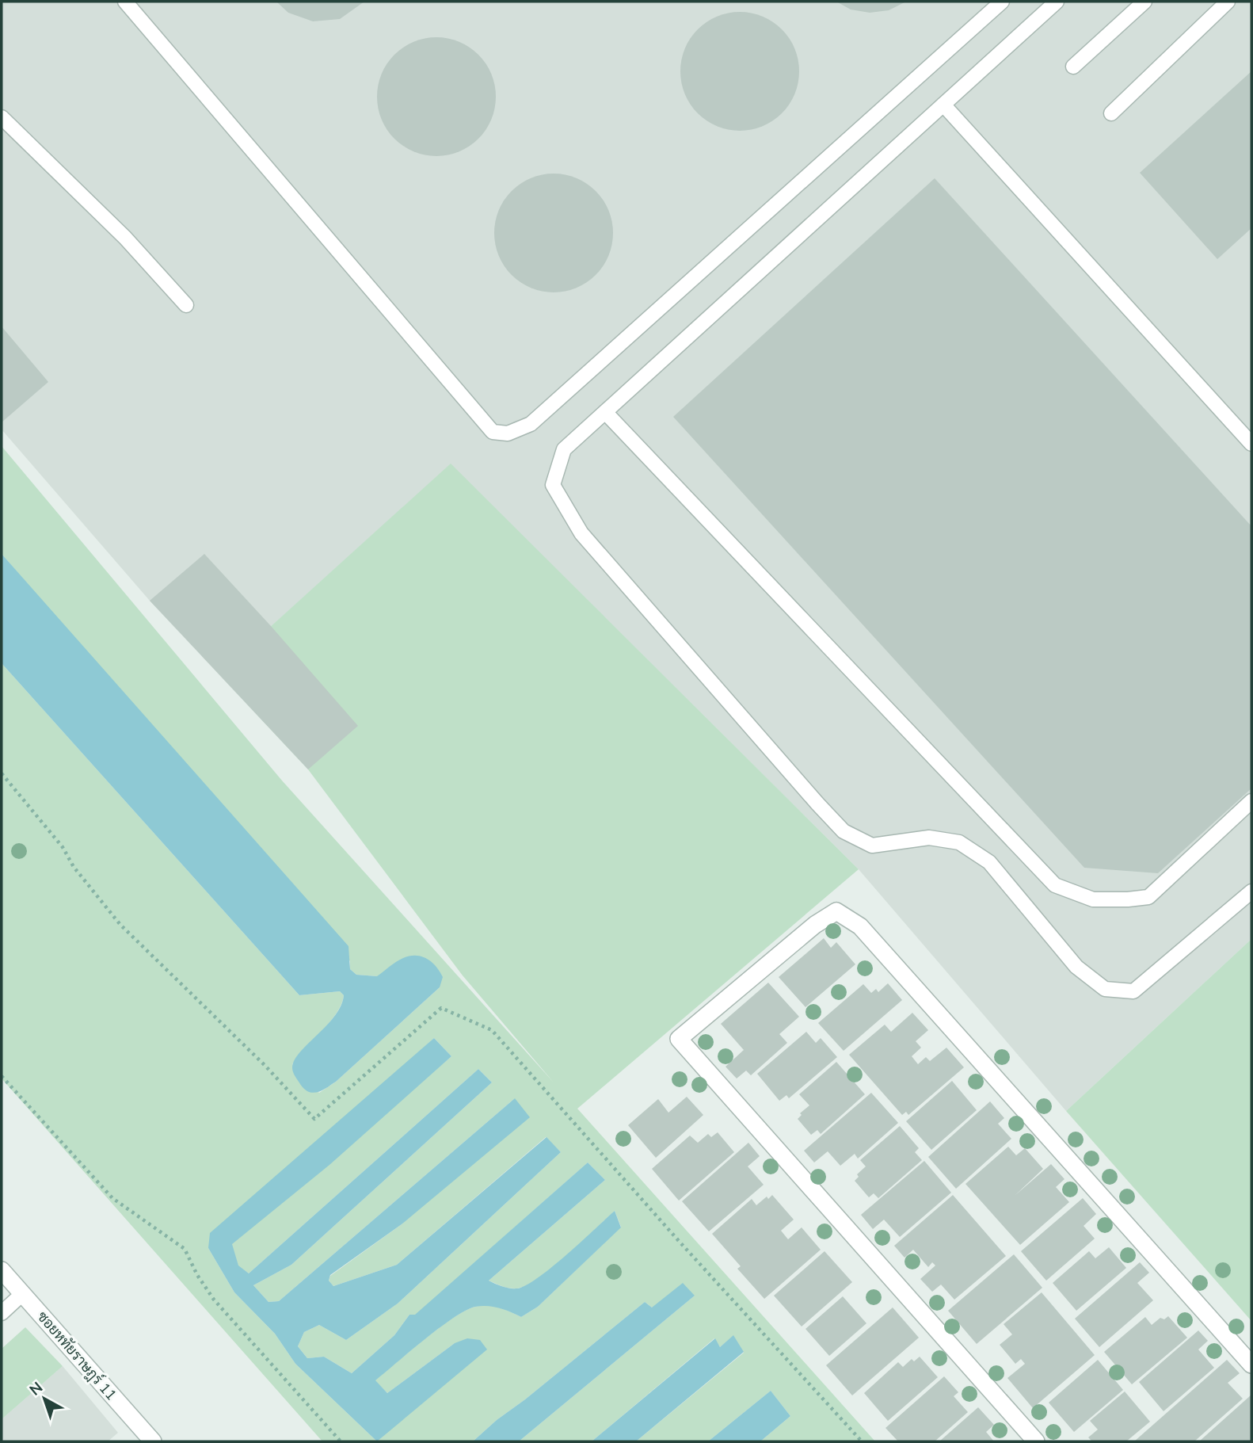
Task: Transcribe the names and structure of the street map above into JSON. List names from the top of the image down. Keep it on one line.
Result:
{"streets":{"street":["ซอยหทัยราษฎร์ 11"]},"north":"top left"}
